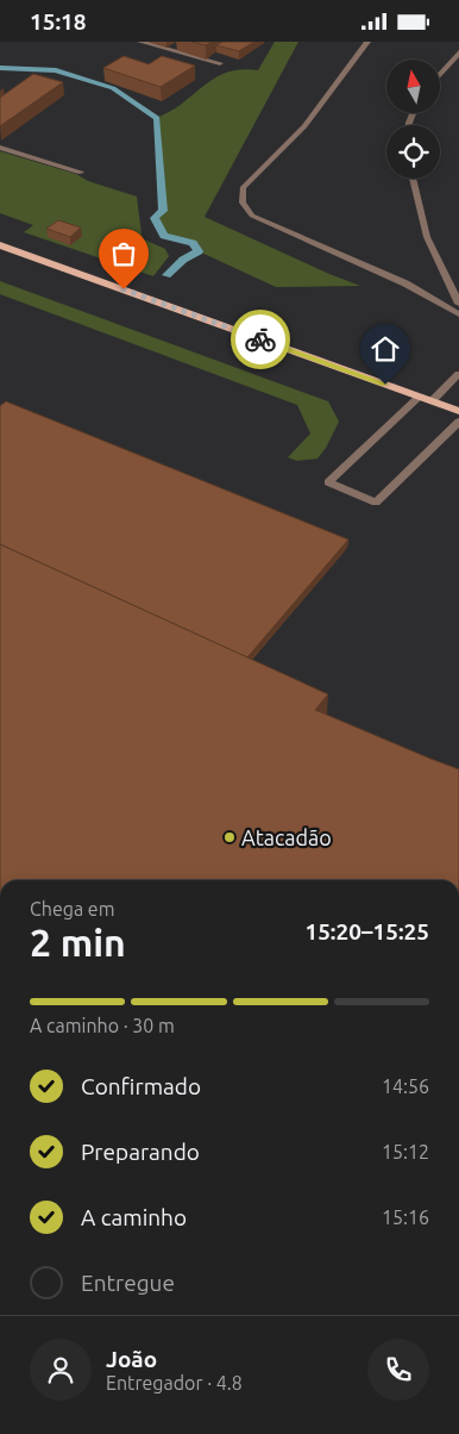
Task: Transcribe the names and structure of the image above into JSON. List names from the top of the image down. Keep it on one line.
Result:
{"places":["Atacadão"],"north":"top","page":{"status":"15:18","heading":["2 min","Chega em","15:20–15:25"],"panel":["João","Entregador · 4.8"],"bar":"A caminho · 30 m","list":[["Confirmado","14:56"],["Preparando","15:12"],["A caminho","15:16"],"Entregue"]}}
